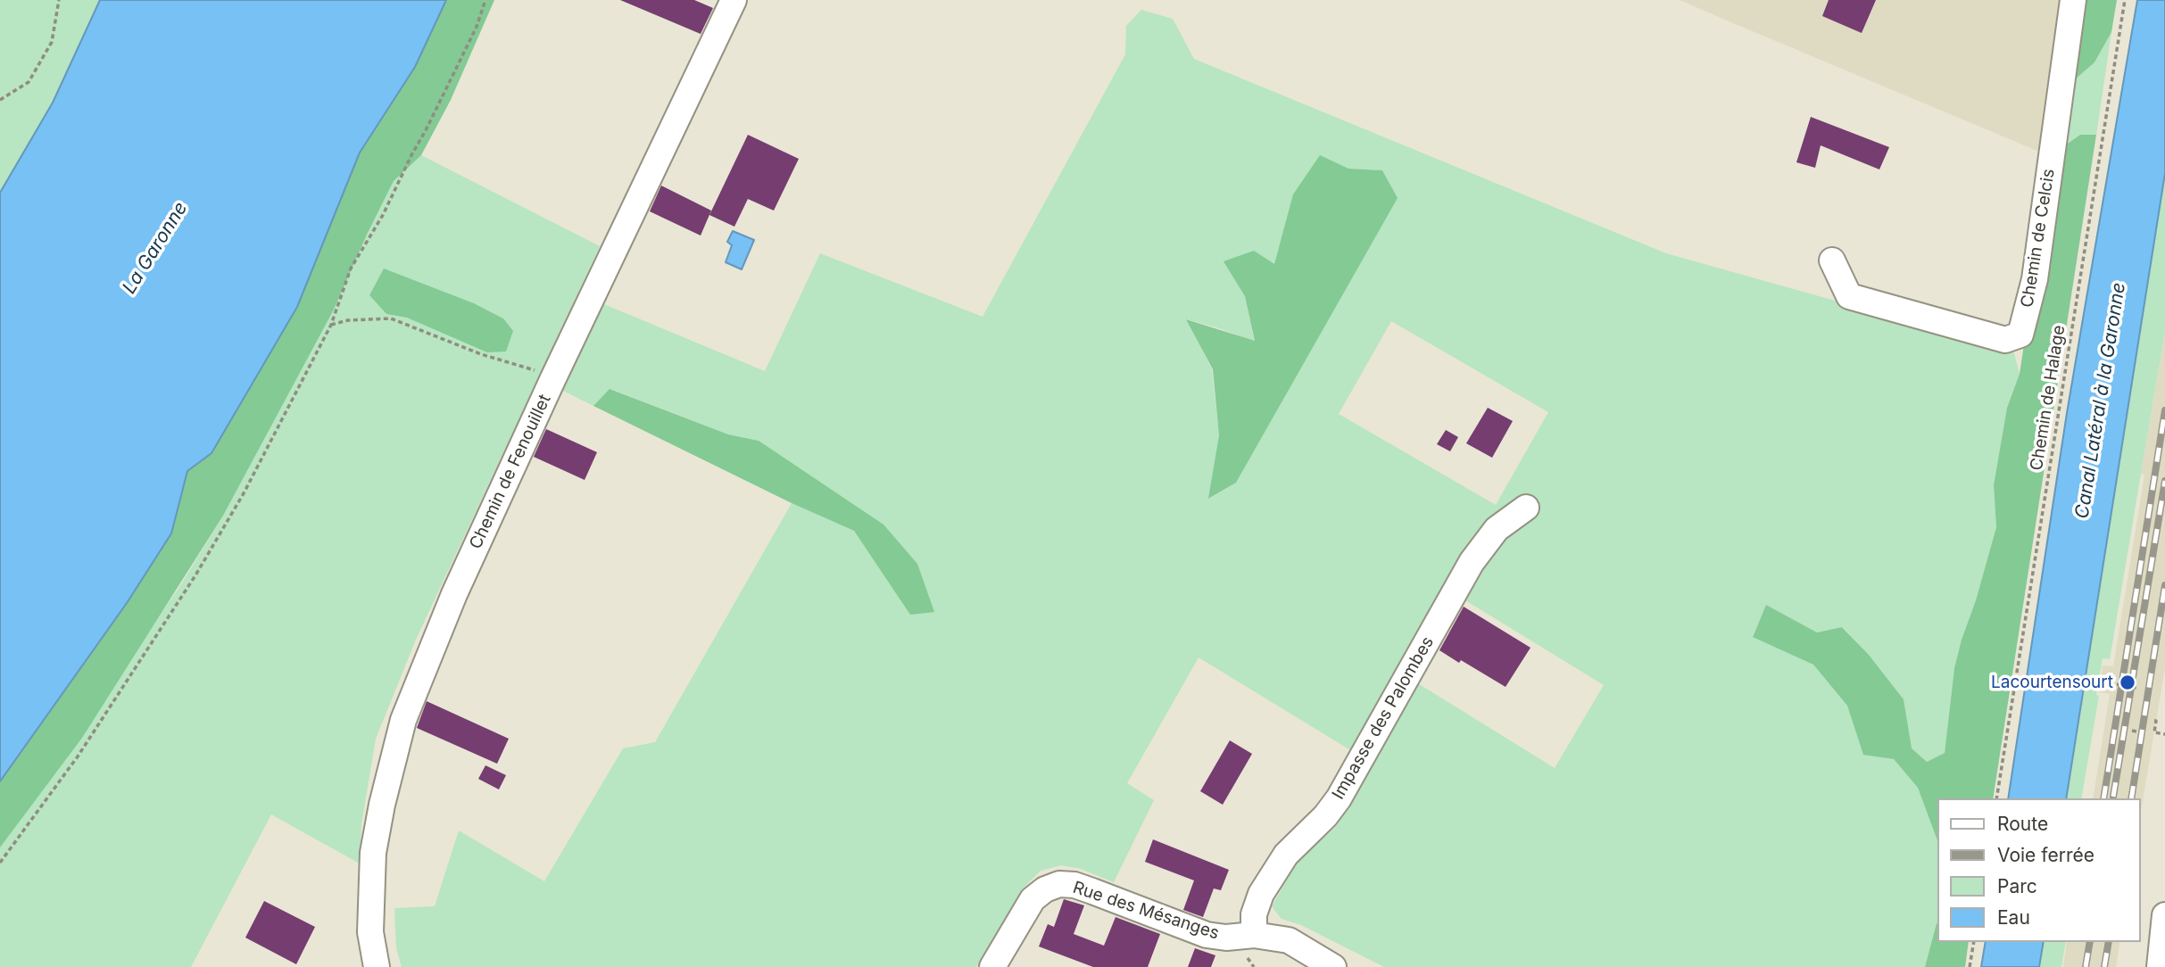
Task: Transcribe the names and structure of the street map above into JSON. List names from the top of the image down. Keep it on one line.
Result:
{"streets":{"street":["Chemin de Celcis","Chemin de Fenouillet","Impasse des Palombes","Rue des Mésanges"],"path":["Chemin de Halage"]},"crossings":[["Impasse des Palombes","Rue des Mésanges"]],"water":["La Garonne","Canal Latéral à la Garonne"],"places":["Lacourtensourt"],"legend":["Route","Voie ferrée","Parc","Eau"]}
